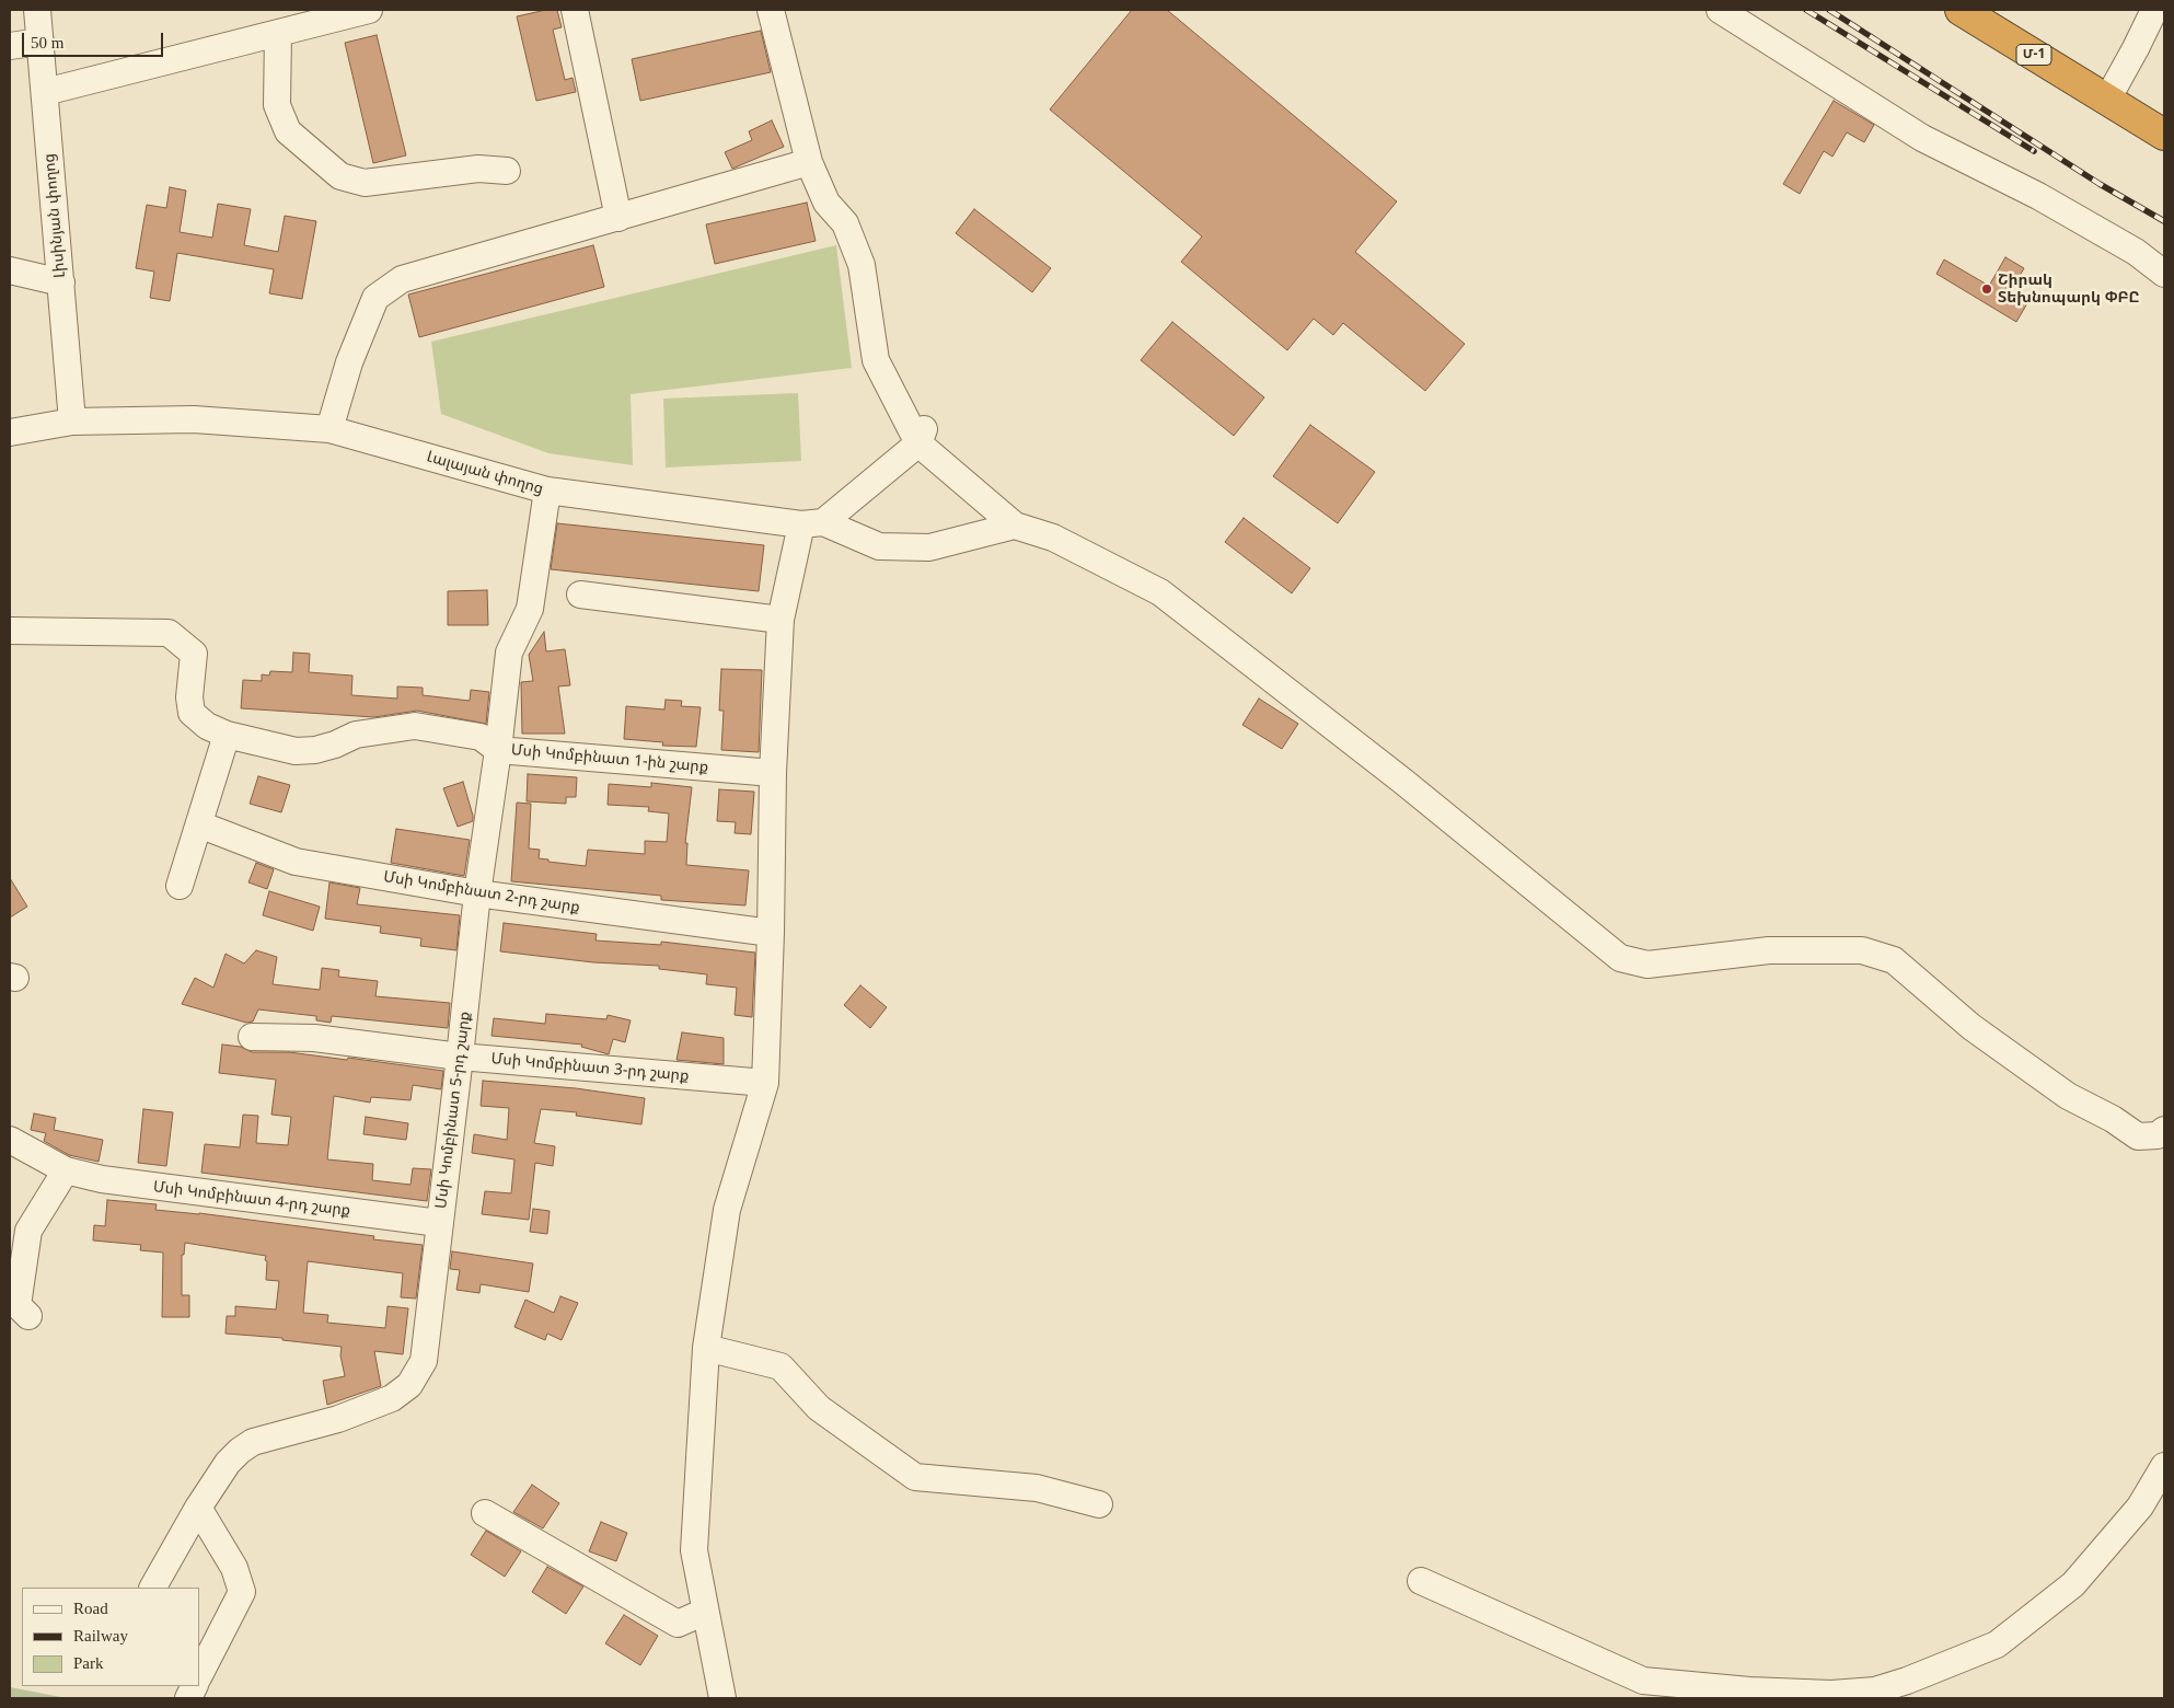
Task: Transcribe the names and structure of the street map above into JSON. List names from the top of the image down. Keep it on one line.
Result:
{"streets":{"highway":["Մ-1"],"street":["Լիսինյան փողոց","Լալայան փողոց","Մսի Կոմբինատ 1-ին շարք","Մսի Կոմբինատ 2-րդ շարք","Մսի Կոմբինատ 3-րդ շարք","Մսի Կոմբինատ 5-րդ շարք","Մսի Կոմբինատ 4-րդ շարք"]},"crossings":[["Լիսինյան փողոց","Լալայան փողոց"],["Լալայան փողոց","Մսի Կոմբինատ 5-րդ շարք"],["Մսի Կոմբինատ 1-ին շարք","Մսի Կոմբինատ 5-րդ շարք"],["Մսի Կոմբինատ 2-րդ շարք","Մսի Կոմբինատ 5-րդ շարք"],["Մսի Կոմբինատ 3-րդ շարք","Մսի Կոմբինատ 5-րդ շարք"],["Մսի Կոմբինատ 5-րդ շարք","Մսի Կոմբինատ 4-րդ շարք"]],"places":["Շիրակ Տեխնոպարկ ՓԲԸ"],"legend":["Road","Railway","Park"],"scale_bar":"50 m"}
